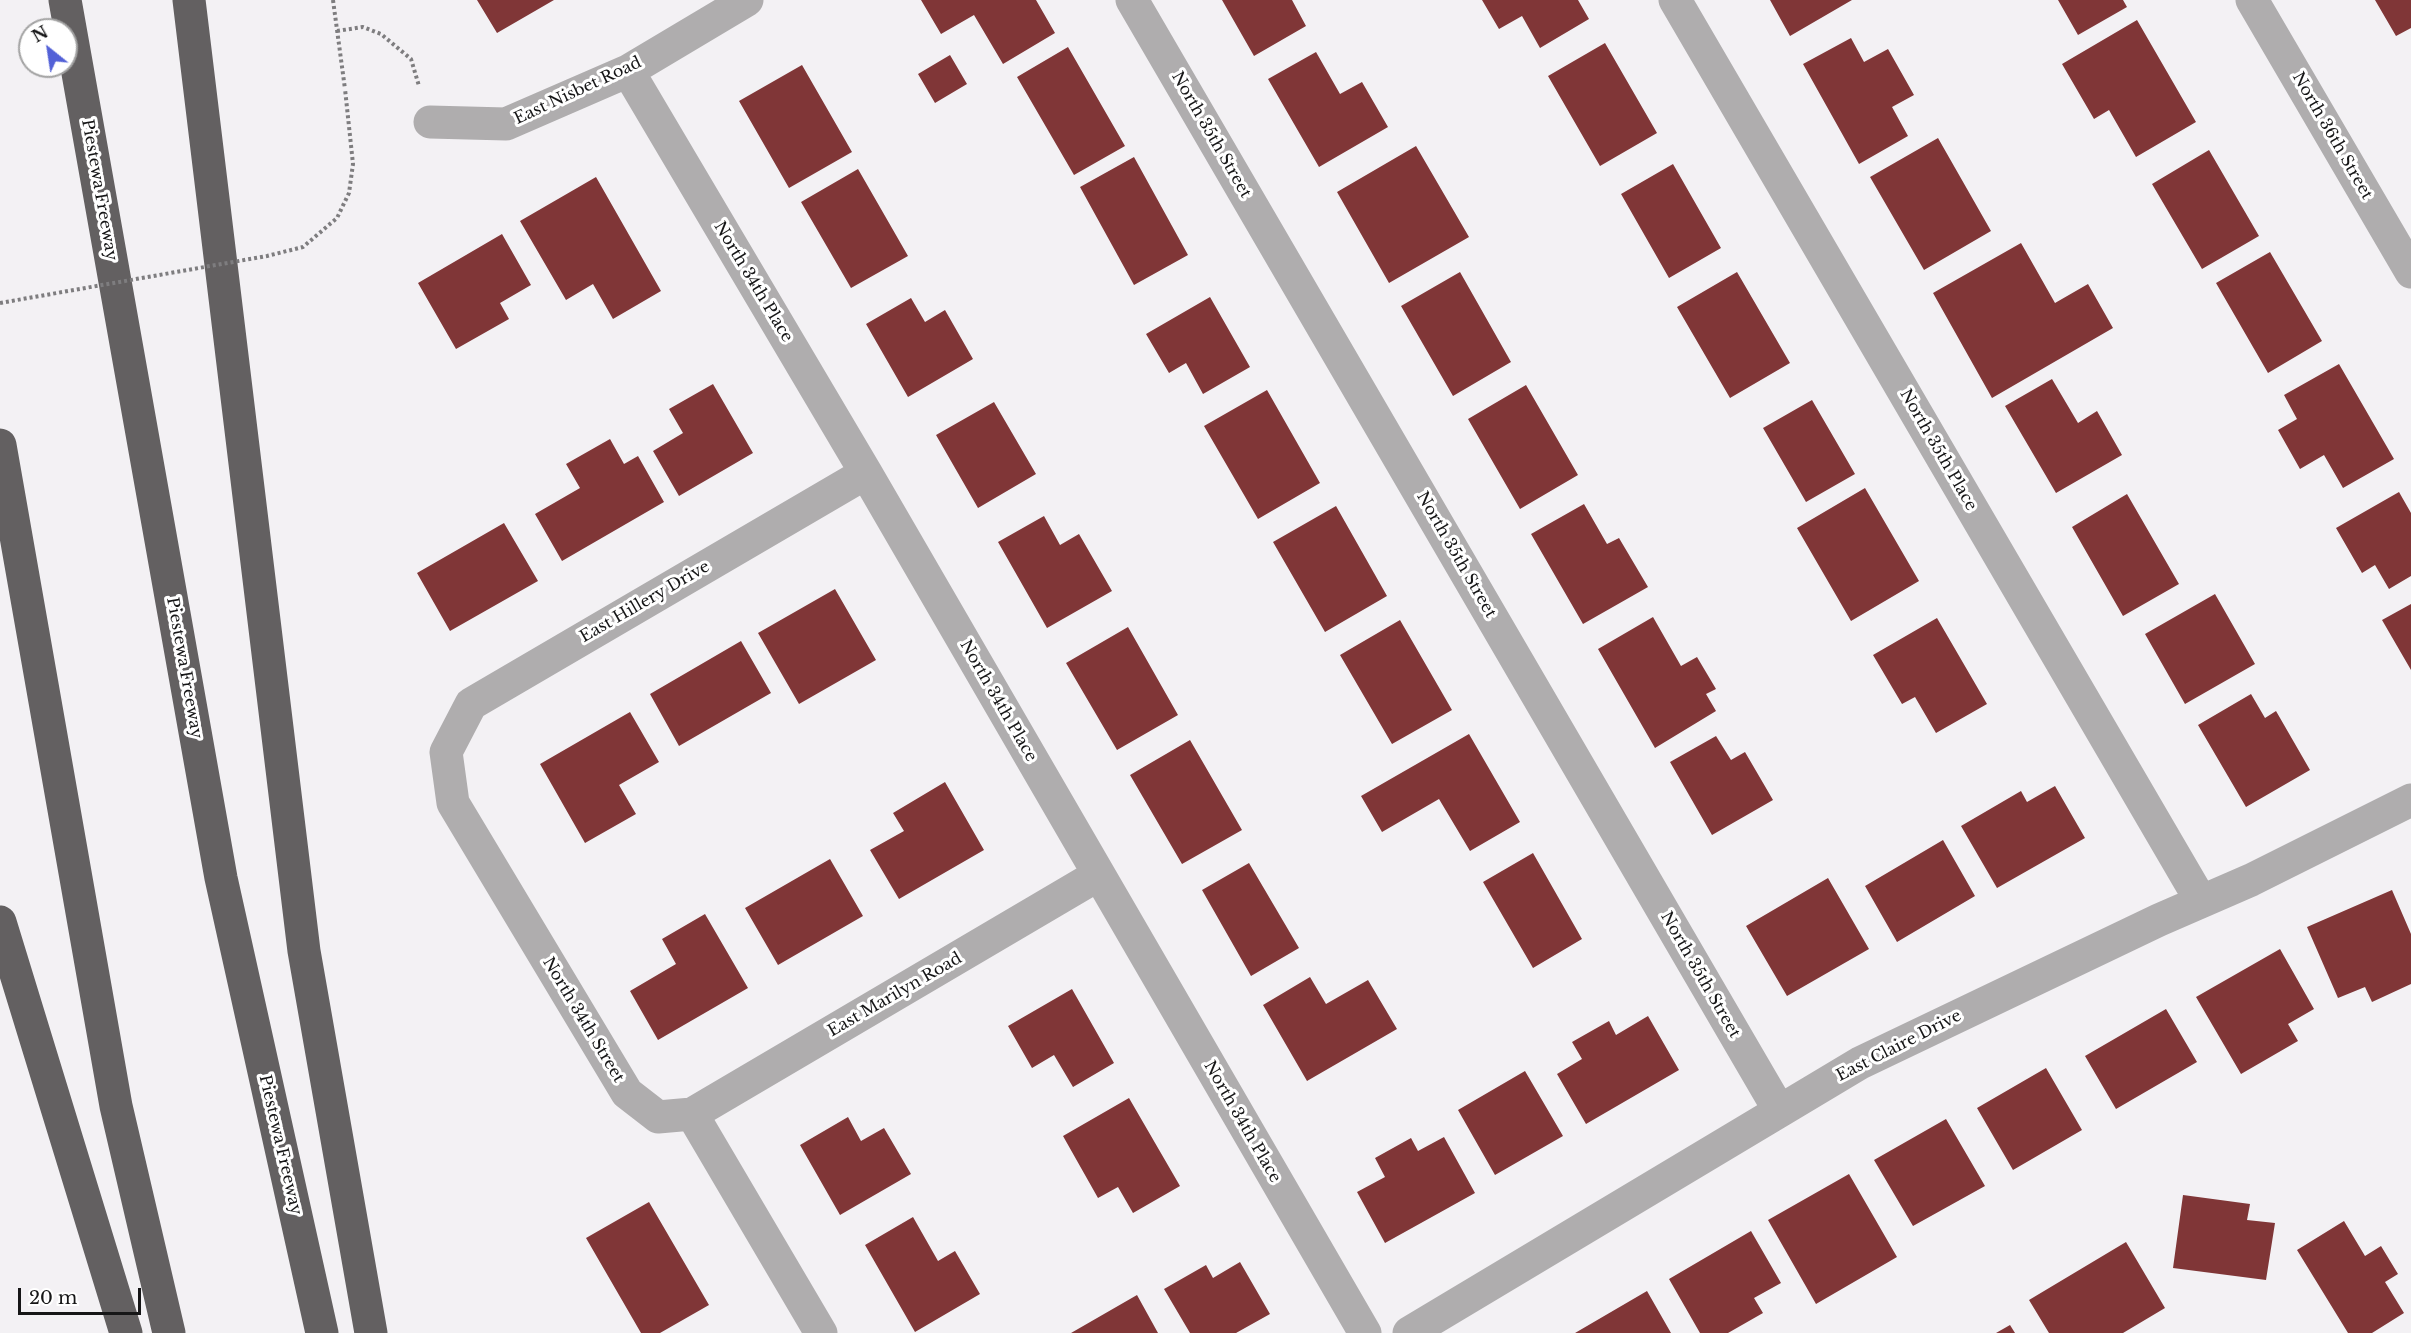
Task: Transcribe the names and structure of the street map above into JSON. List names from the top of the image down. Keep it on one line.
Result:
{"streets":{"highway":["Piestewa Freeway"],"street":["East Nisbet Road","North 35th Street","North 36th Street","North 34th Place","North 35th Place","East Hillery Drive","East Marilyn Road","North 34th Street","East Claire Drive"]},"crossings":[["East Nisbet Road","North 34th Place"],["North 35th Street","East Claire Drive"],["North 34th Place","East Hillery Drive"],["North 34th Place","East Marilyn Road"],["North 35th Place","East Claire Drive"],["East Hillery Drive","North 34th Street"],["East Marilyn Road","North 34th Street"]],"scale_bar":"20 m","north":"top left"}
